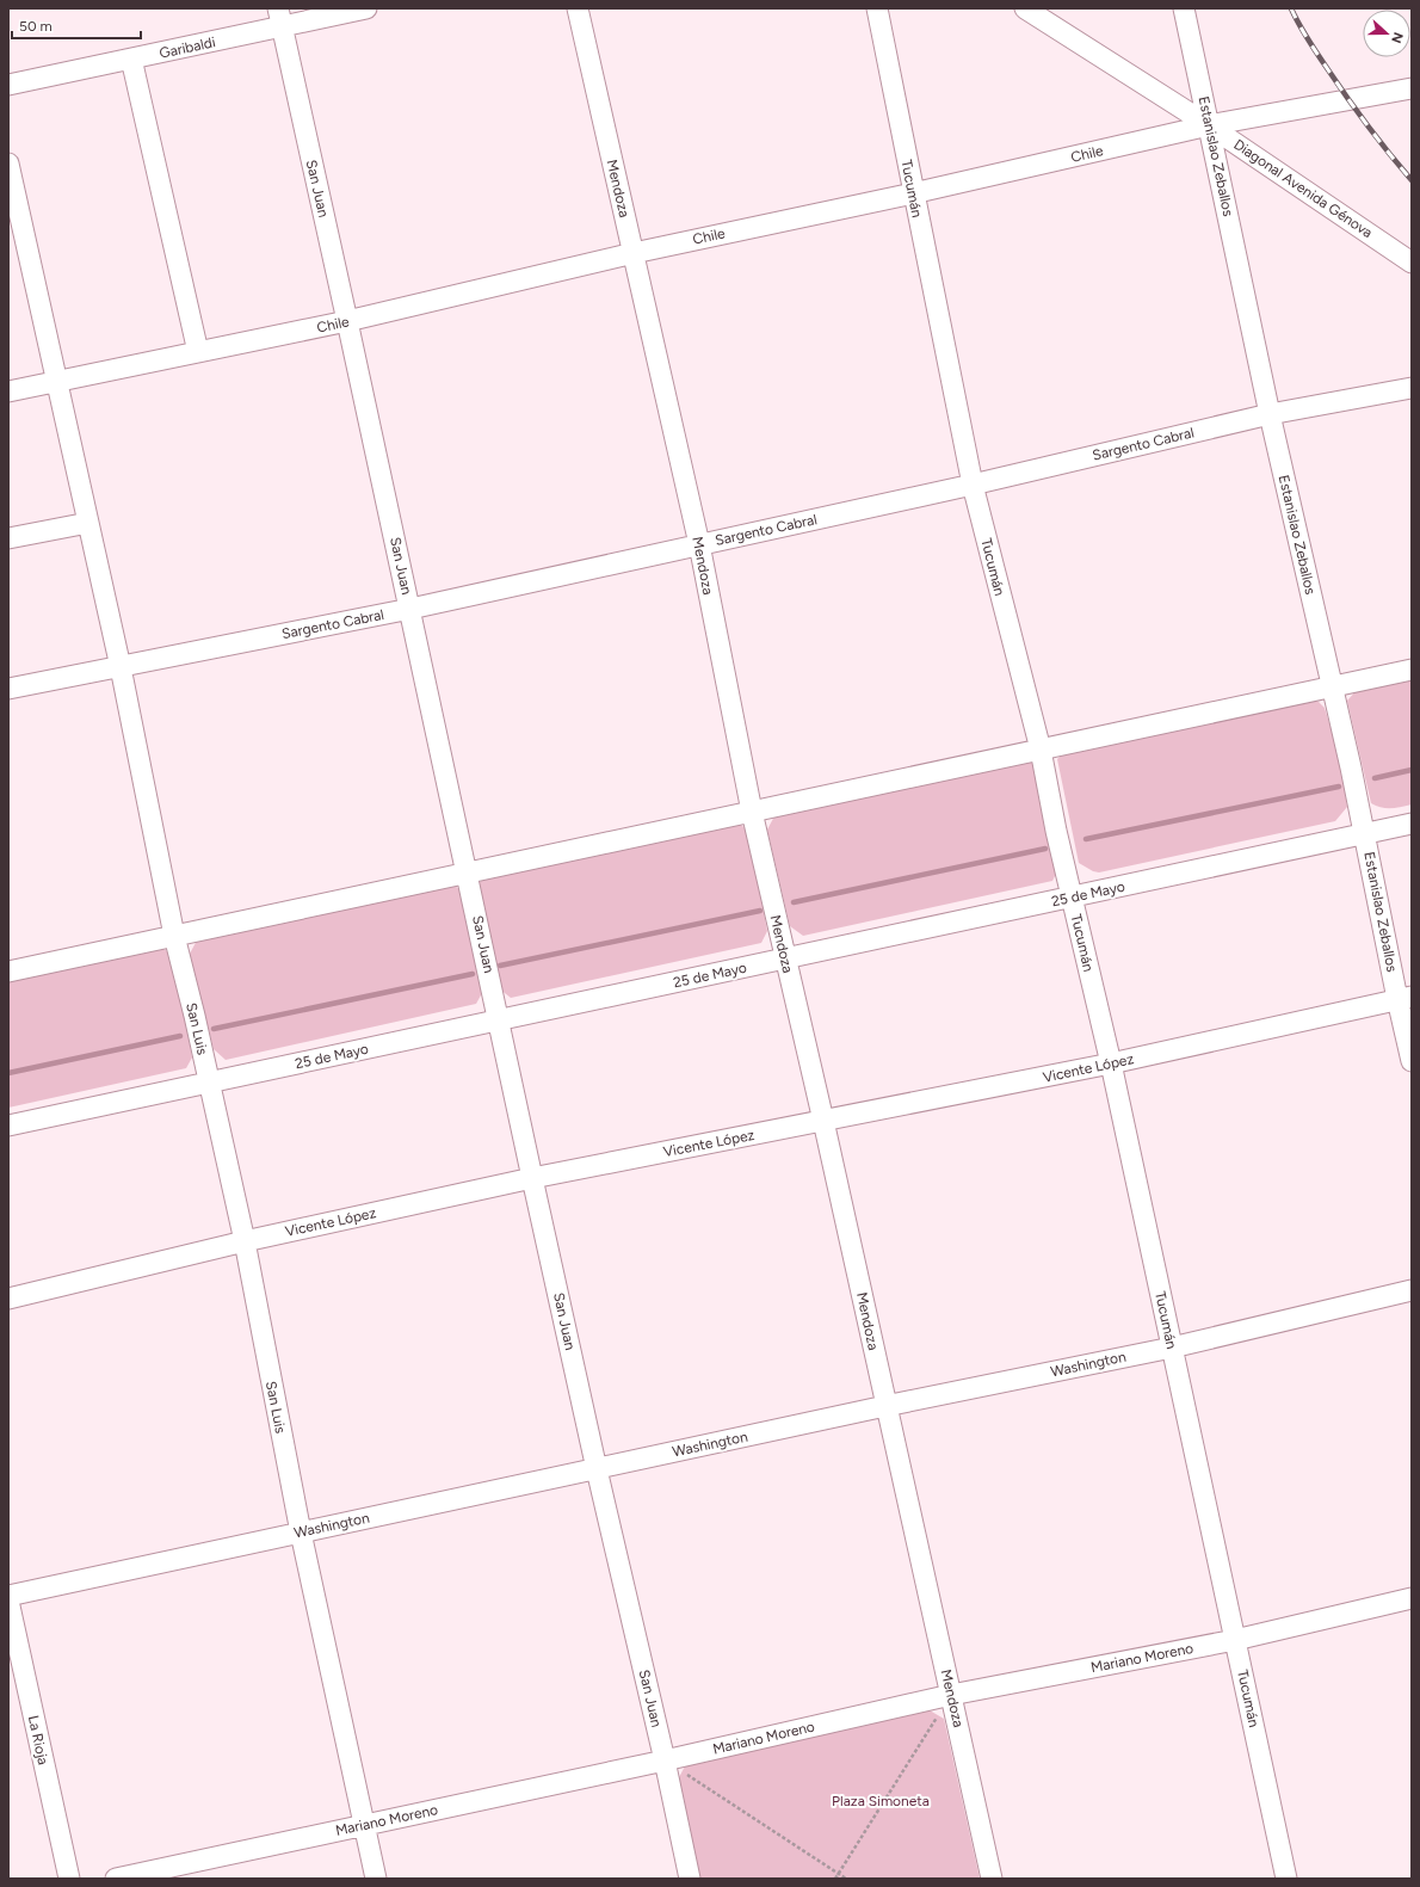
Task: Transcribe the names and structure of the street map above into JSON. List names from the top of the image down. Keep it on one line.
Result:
{"streets":{"street":["Garibaldi","Chile","Estanislao Zeballos","San Juan","Mendoza","Tucumán","Diagonal Avenida Génova","Sargento Cabral","25 de Mayo","San Luis","Vicente López","Washington","Mariano Moreno","La Rioja"]},"crossings":[["Garibaldi","San Juan"],["Chile","Estanislao Zeballos"],["Chile","San Juan"],["Chile","Mendoza"],["Chile","Tucumán"],["Chile","Diagonal Avenida Génova"],["Chile","San Luis"],["Estanislao Zeballos","Diagonal Avenida Génova"],["Estanislao Zeballos","Sargento Cabral"],["Estanislao Zeballos","25 de Mayo"],["Estanislao Zeballos","Vicente López"],["San Juan","Sargento Cabral"],["San Juan","25 de Mayo"],["San Juan","Vicente López"],["San Juan","Washington"],["San Juan","Mariano Moreno"],["Mendoza","Sargento Cabral"],["Mendoza","25 de Mayo"],["Mendoza","Vicente López"],["Mendoza","Washington"],["Mendoza","Mariano Moreno"],["Tucumán","Sargento Cabral"],["Tucumán","25 de Mayo"],["Tucumán","Vicente López"],["Tucumán","Washington"],["Tucumán","Mariano Moreno"],["Sargento Cabral","San Luis"],["25 de Mayo","San Luis"],["San Luis","Vicente López"],["San Luis","Washington"],["San Luis","Mariano Moreno"]],"parks":["Plaza Simoneta"],"scale_bar":"50 m","north":"right"}
